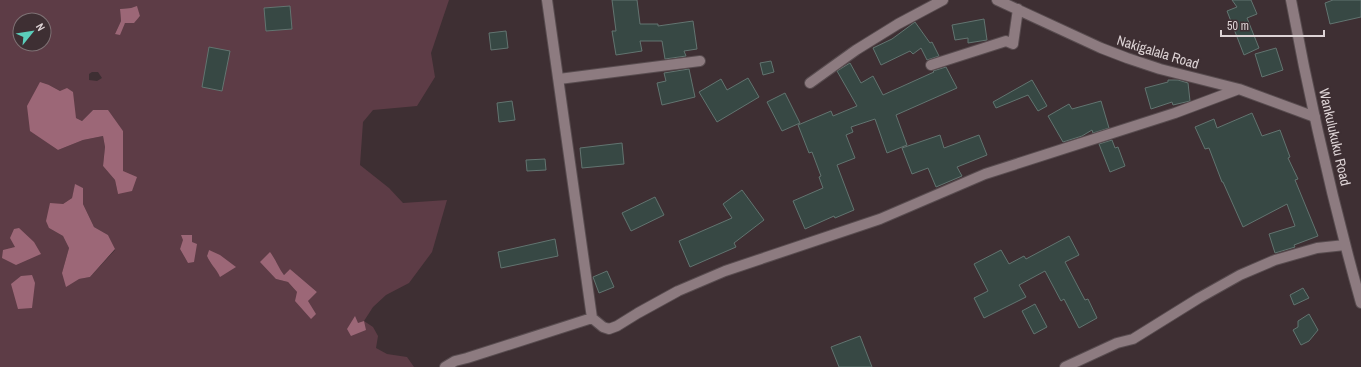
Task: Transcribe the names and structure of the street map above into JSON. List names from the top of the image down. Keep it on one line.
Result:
{"streets":{"street":["Nakigalala Road","Wankulukuku Road"]},"crossings":[["Nakigalala Road","Wankulukuku Road"]],"scale_bar":"50 m","north":"top right"}
